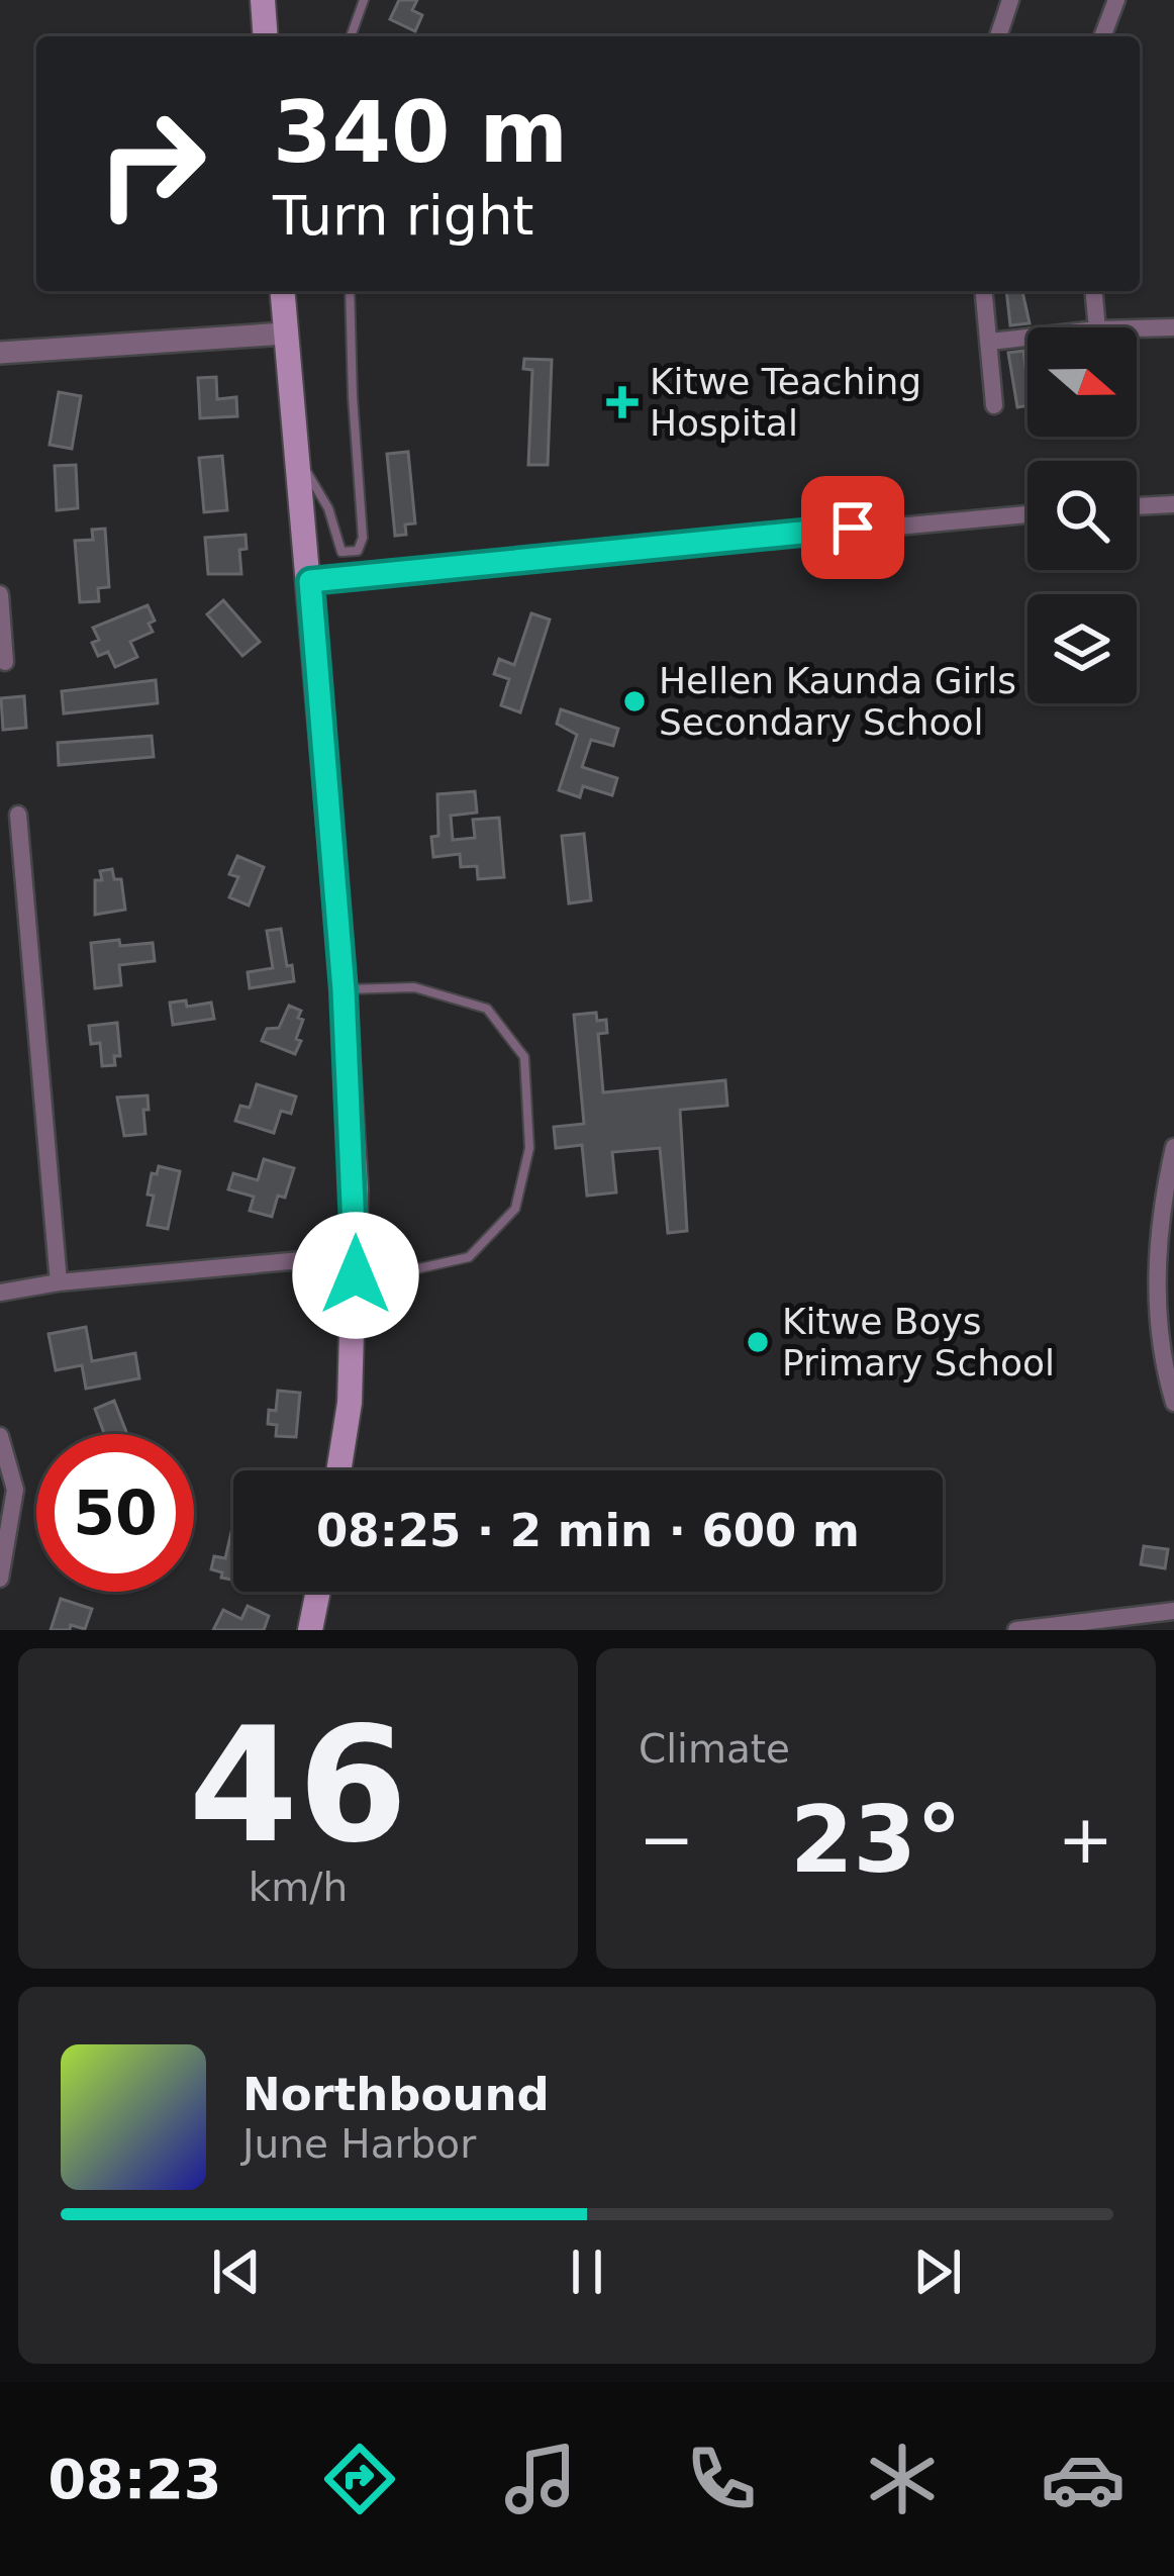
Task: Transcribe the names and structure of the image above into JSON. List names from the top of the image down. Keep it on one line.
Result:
{"places":{"health":["Kitwe Teaching Hospital"],"other":["Hellen Kaunda Girls Secondary School","Kitwe Boys Primary School"]},"north":"right","page":{"turn":["340 m","Turn right"],"limit":"50","trip":"08:25 · 2 min · 600 m","tile":[["46","km/h"],"Climate"],"heat":["−","23°","+"],"song":["Northbound","June Harbor"],"tabs":"08:23"}}
